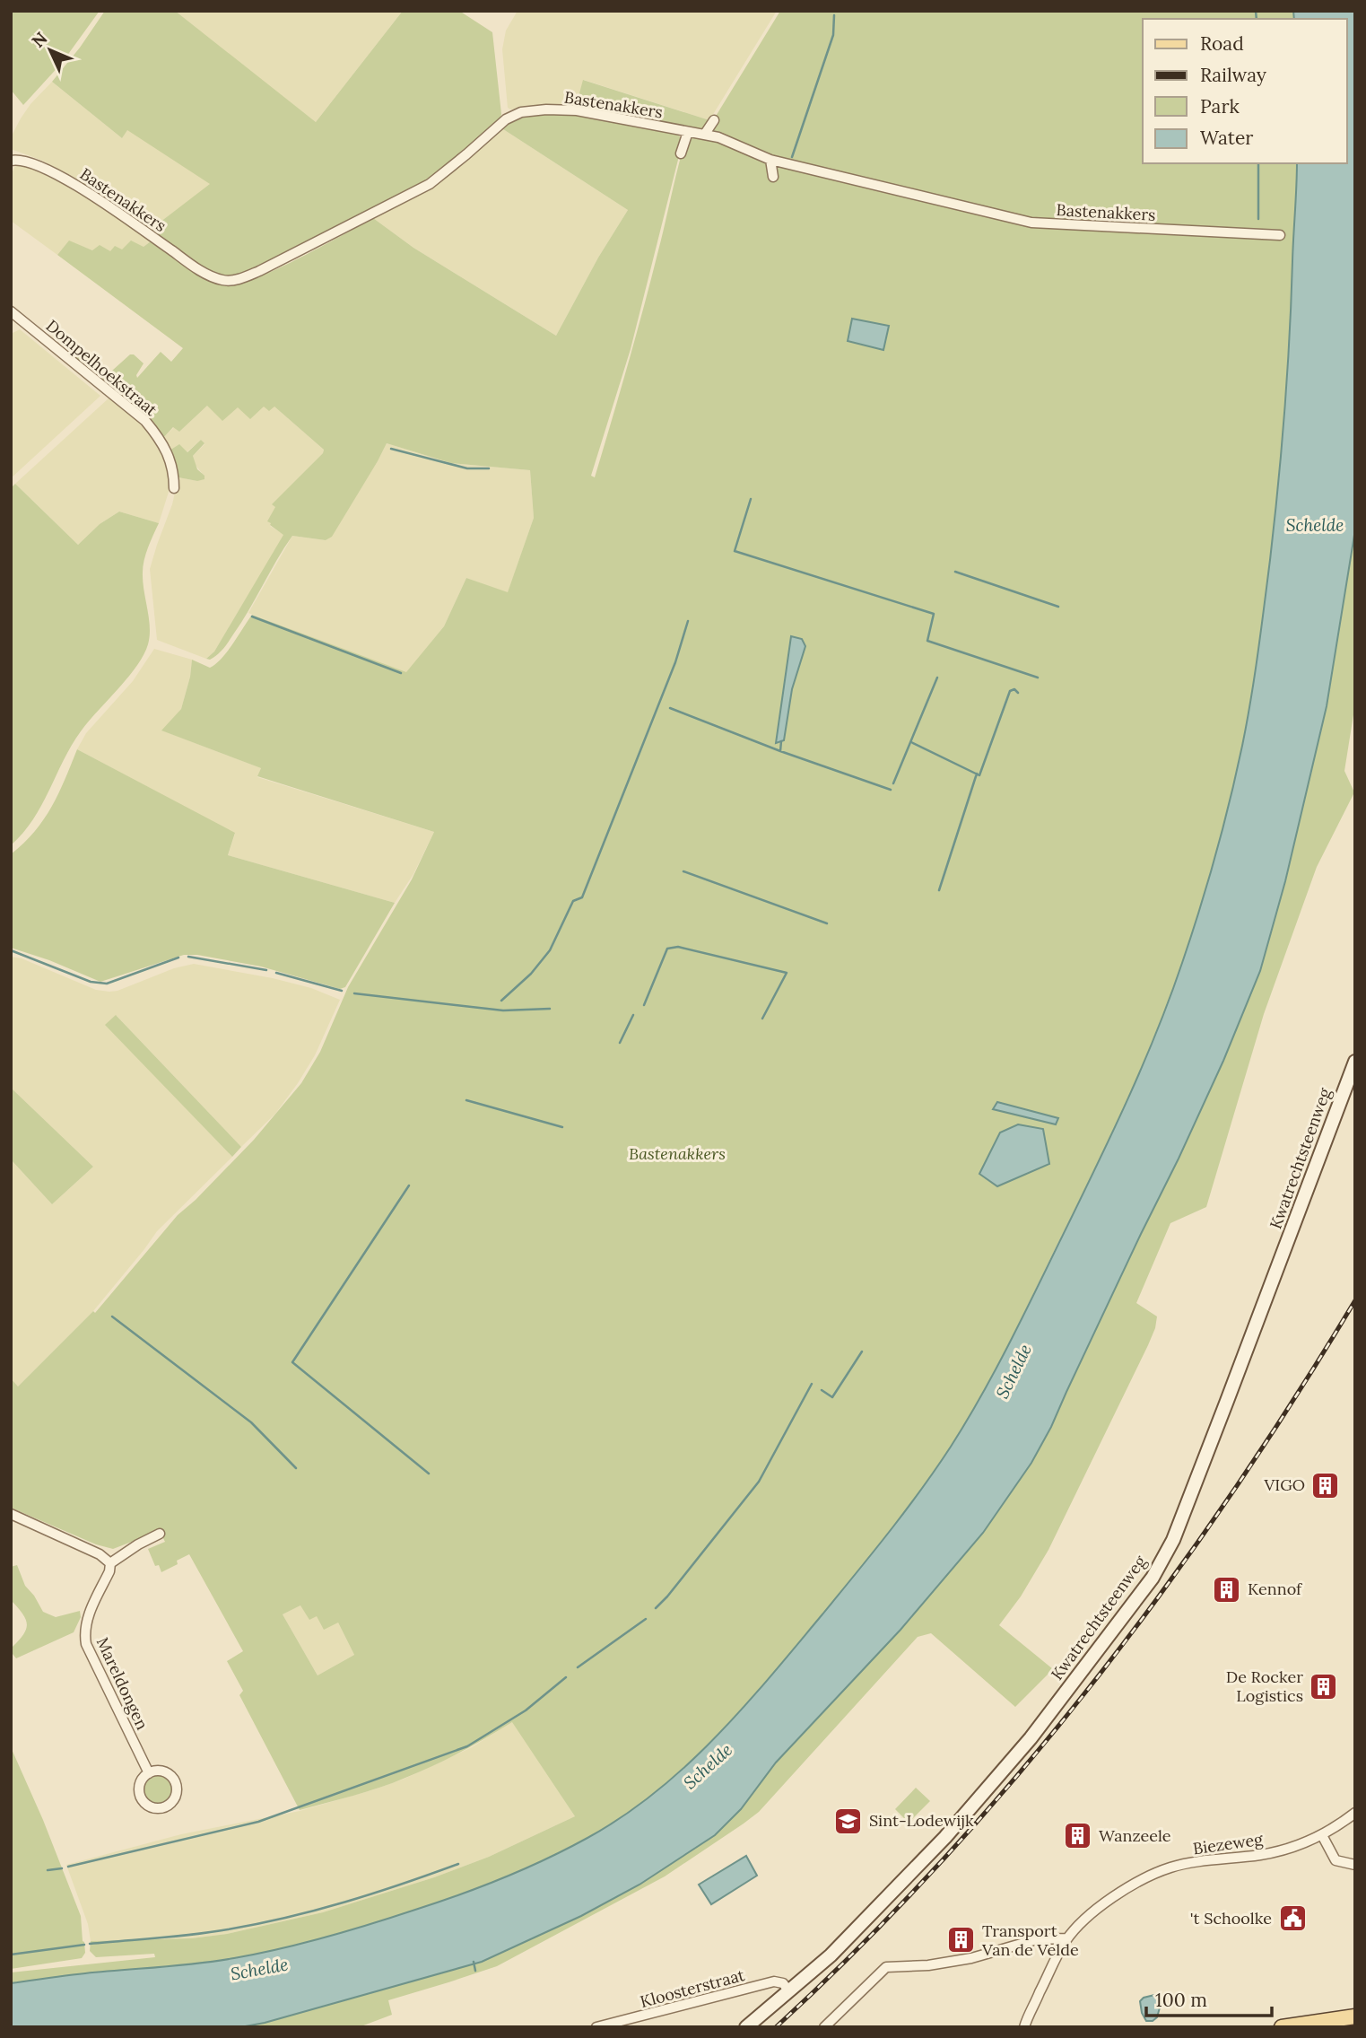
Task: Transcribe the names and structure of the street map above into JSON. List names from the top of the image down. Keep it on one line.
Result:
{"streets":{"street":["Bastenakkers","Dompelhoekstraat","Kwatrechtsteenweg","Mareldongen","Biezeweg","Kloosterstraat"]},"crossings":[["Kwatrechtsteenweg","Kloosterstraat"]],"water":["Schelde"],"parks":["Bastenakkers"],"places":{"building":["VIGO","Kennof","De Rocker Logistics","Wanzeele","Transport Van de Velde"],"school or university":["Sint-Lodewijk"],"public building":["'t Schoolke"]},"legend":["Road","Railway","Park","Water"],"scale_bar":"100 m","north":"top left"}
